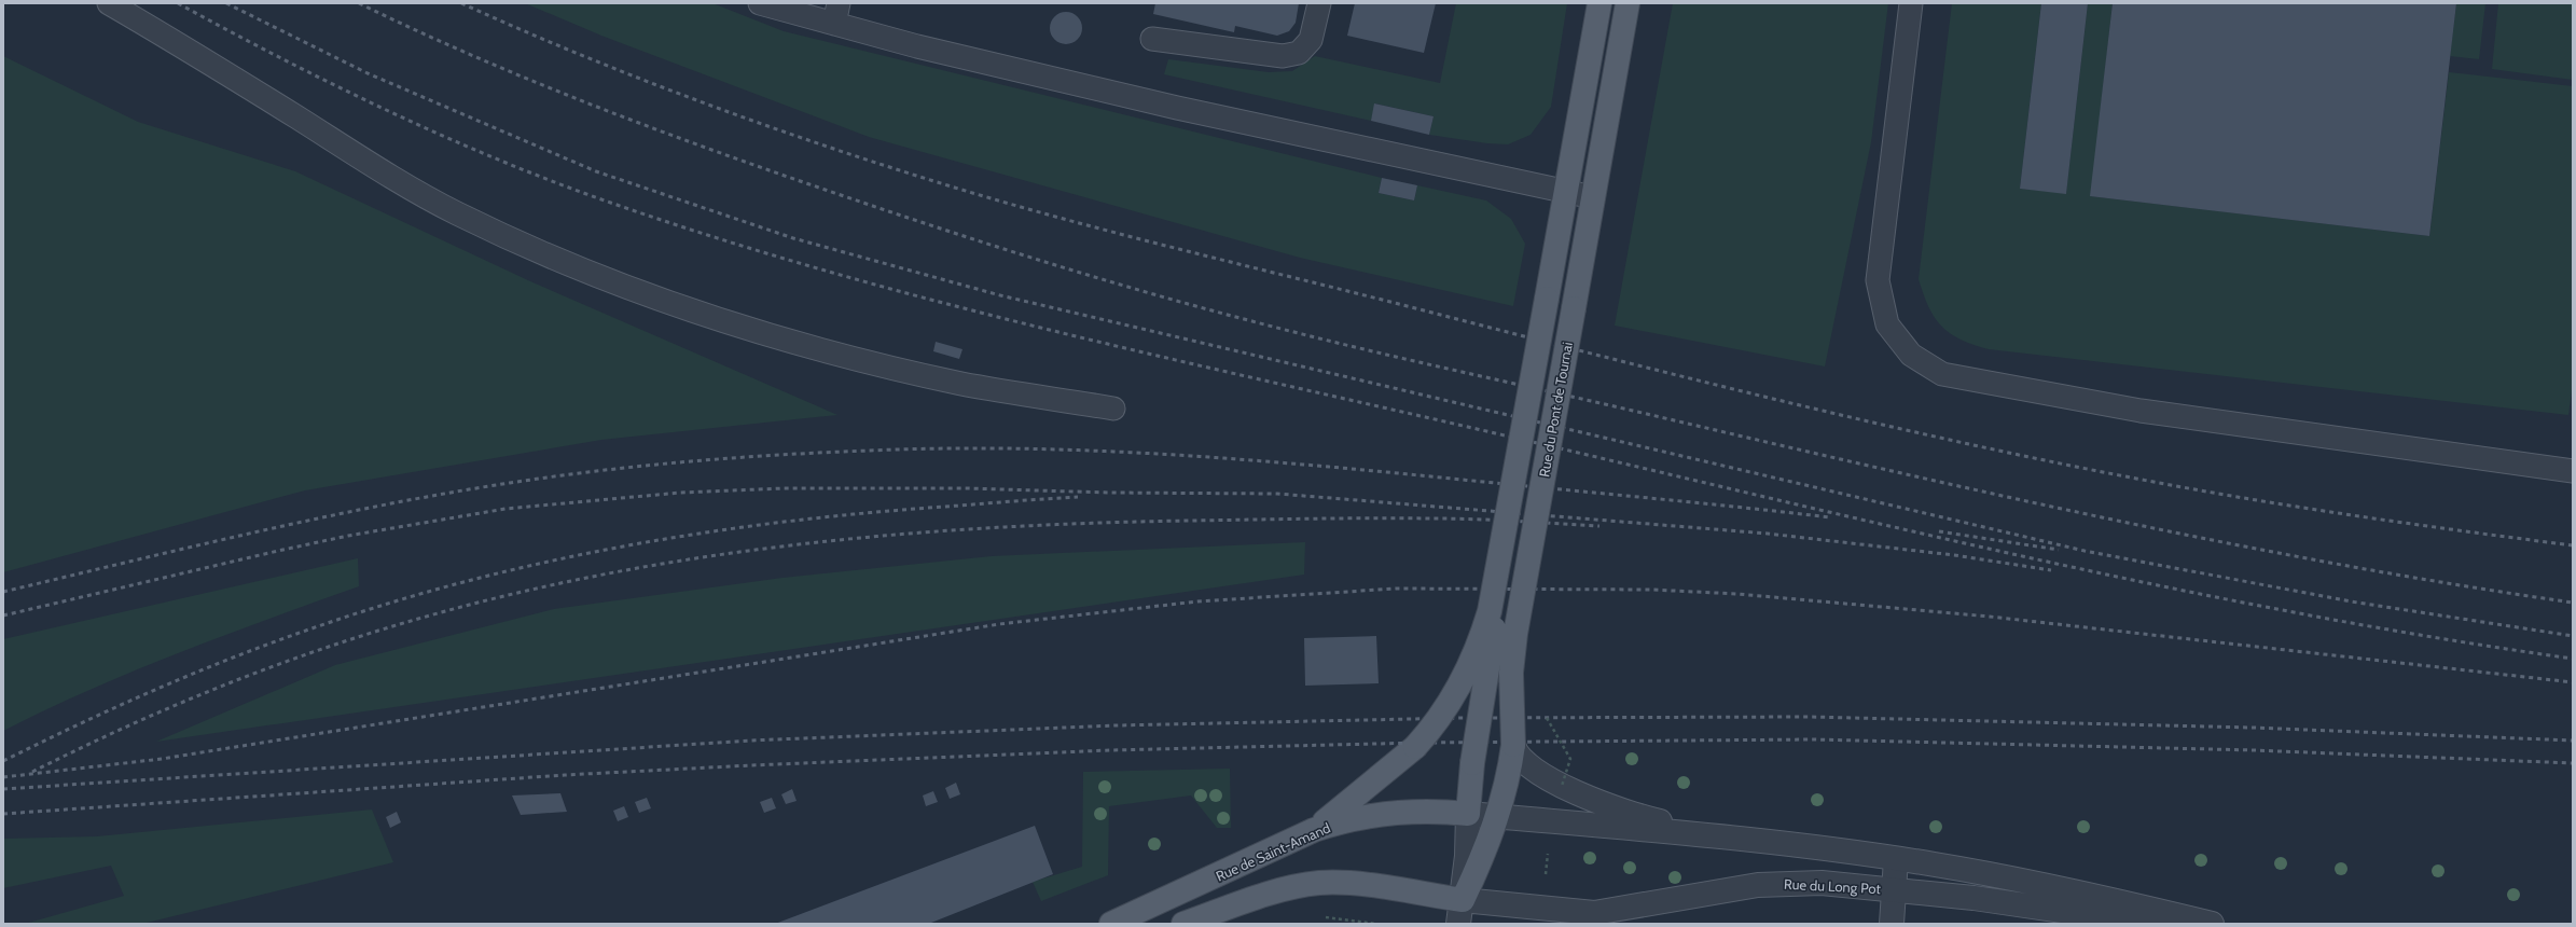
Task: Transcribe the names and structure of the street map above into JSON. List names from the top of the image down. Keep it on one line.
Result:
{"streets":{"main road":["Rue du Pont de Tournai","Rue de Saint-Amand"],"street":["Rue du Long Pot"]},"crossings":[["Rue du Pont de Tournai","Rue de Saint-Amand"],["Rue du Pont de Tournai","Rue du Long Pot"]]}
